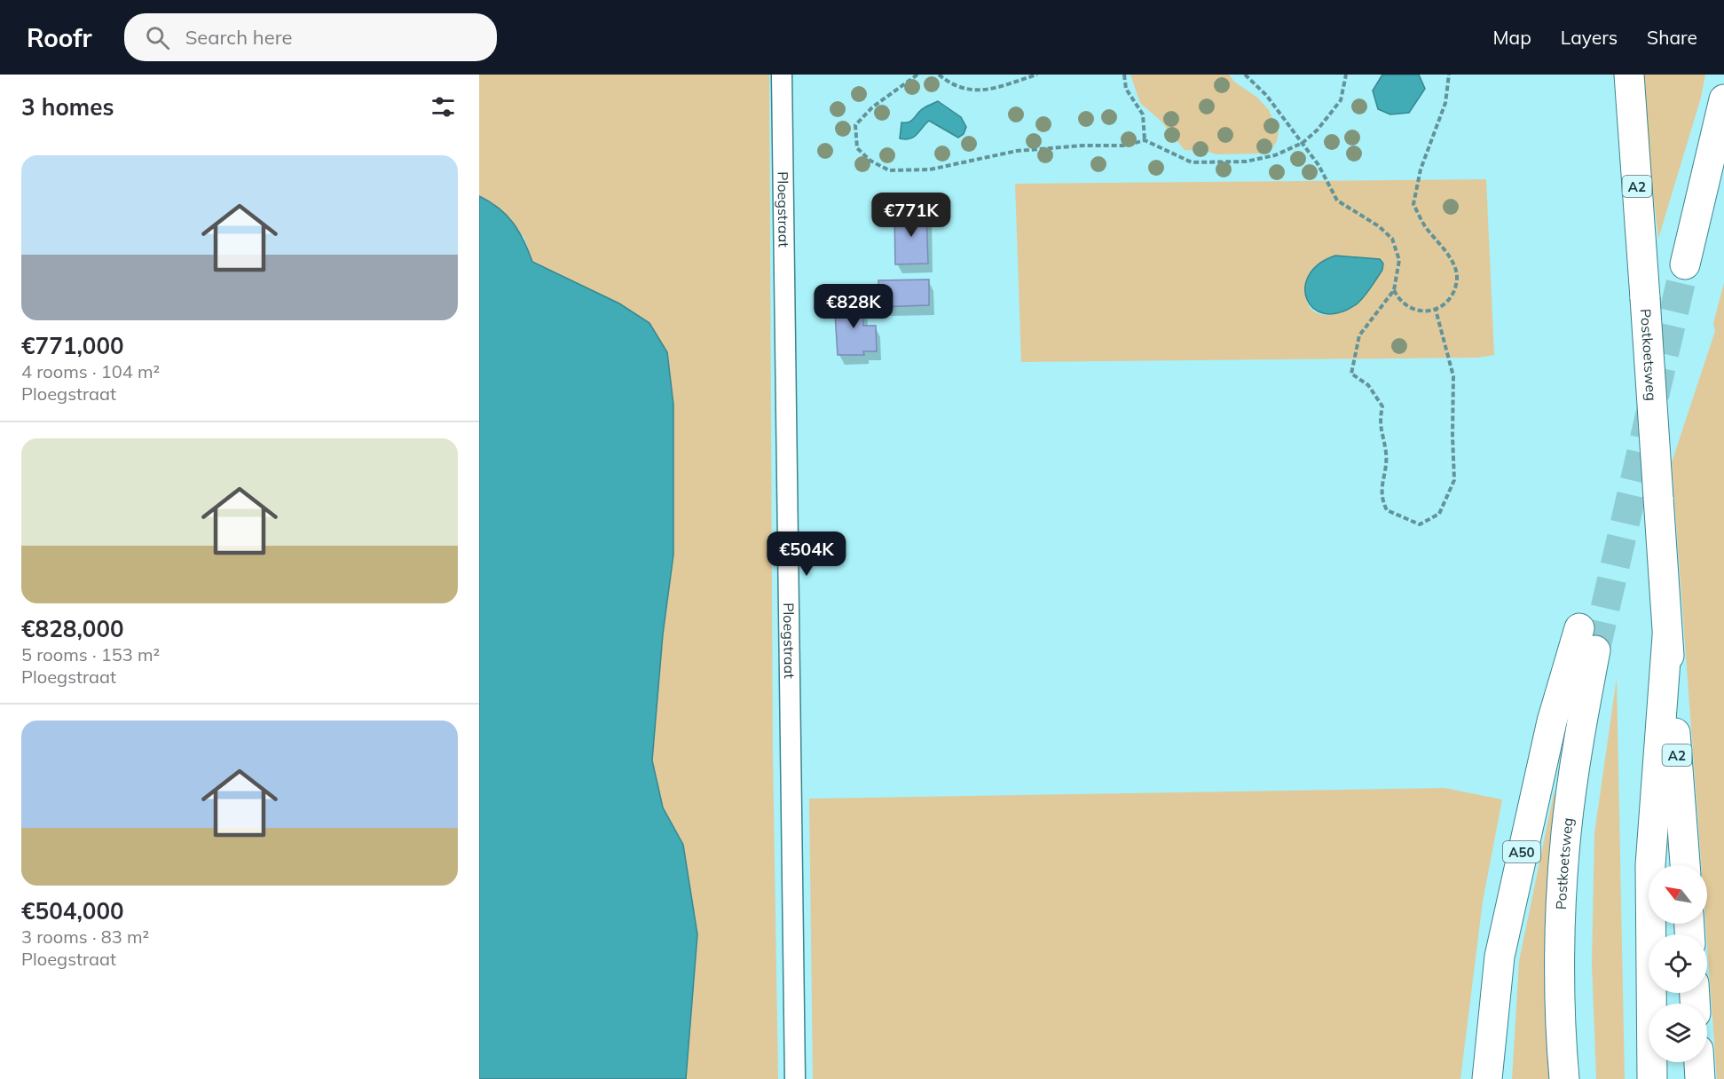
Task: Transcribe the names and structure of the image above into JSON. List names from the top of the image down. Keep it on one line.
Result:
{"streets":{"highway":["A2","Postkoetsweg","A50"],"street":["Ploegstraat"]},"north":"top left","page":{"header":"Roofr","search":"Search here","nav":["Map","Layers","Share"],"heading":"3 homes","list":[{"name":"€771,000","note":"4 rooms · 104 m² · Ploegstraat"},{"name":"€828,000","note":"5 rooms · 153 m² · Ploegstraat"},{"name":"€504,000","note":"3 rooms · 83 m² · Ploegstraat"}],"price":["€771K","€828K","€504K"]}}
